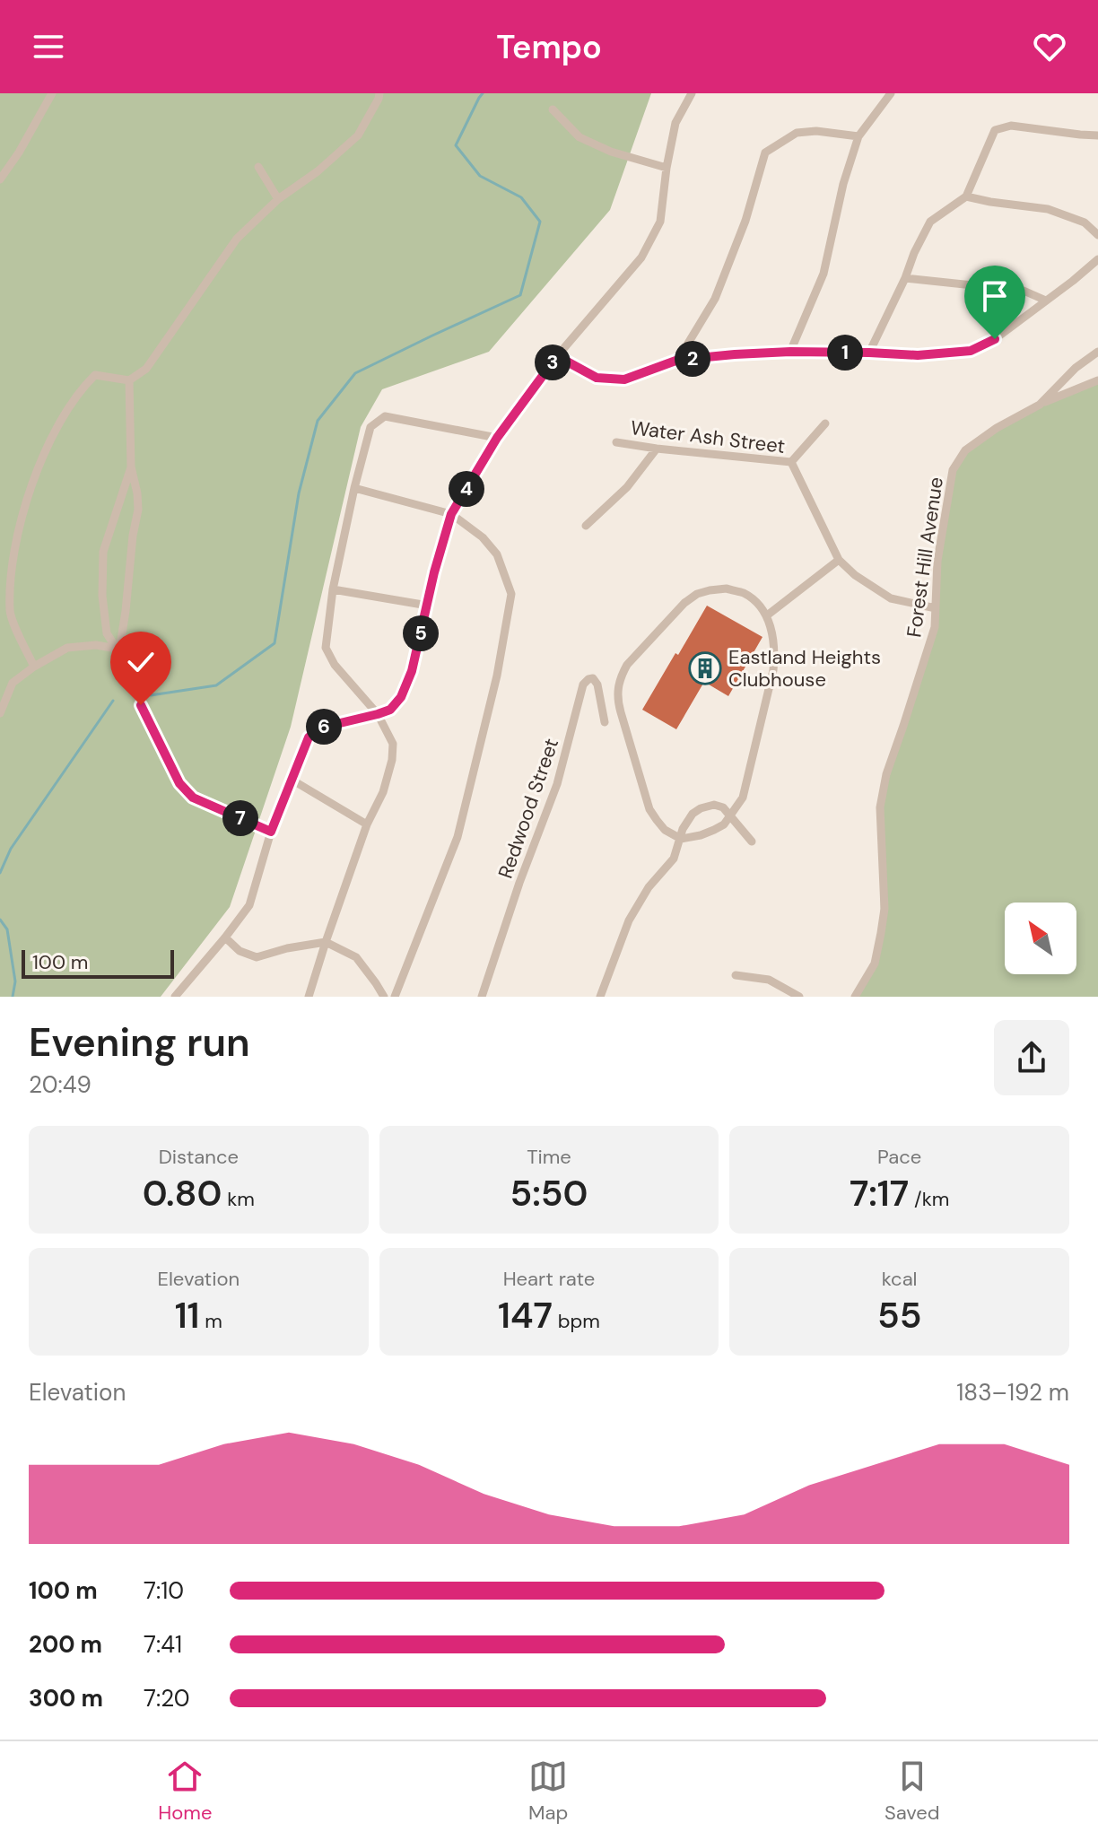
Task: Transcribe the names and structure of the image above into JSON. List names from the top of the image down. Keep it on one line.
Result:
{"streets":{"street":["Water Ash Street","Forest Hill Avenue","Redwood Street"]},"crossings":[["Water Ash Street","Forest Hill Avenue"]],"places":{"building":["Eastland Heights Clubhouse"]},"scale_bar":"100 m","north":"top left","page":{"header":"Tempo","pins":["1","2","3","4","5","6","7"],"scale":"100 m","heading":["Evening run","20:49"],"stats":[["Distance","0.80 km"],["Time","5:50"],["Pace","7:17 /km"],["Elevation","11 m"],["Heart rate","147 bpm"],["kcal","55"]],"chart":["Elevation","183–192 m"],"list":[{"name":"100 m","note":"7:10"},{"name":"200 m","note":"7:41"},{"name":"300 m","note":"7:20"}],"tabs":["Home","Map","Saved"]}}
